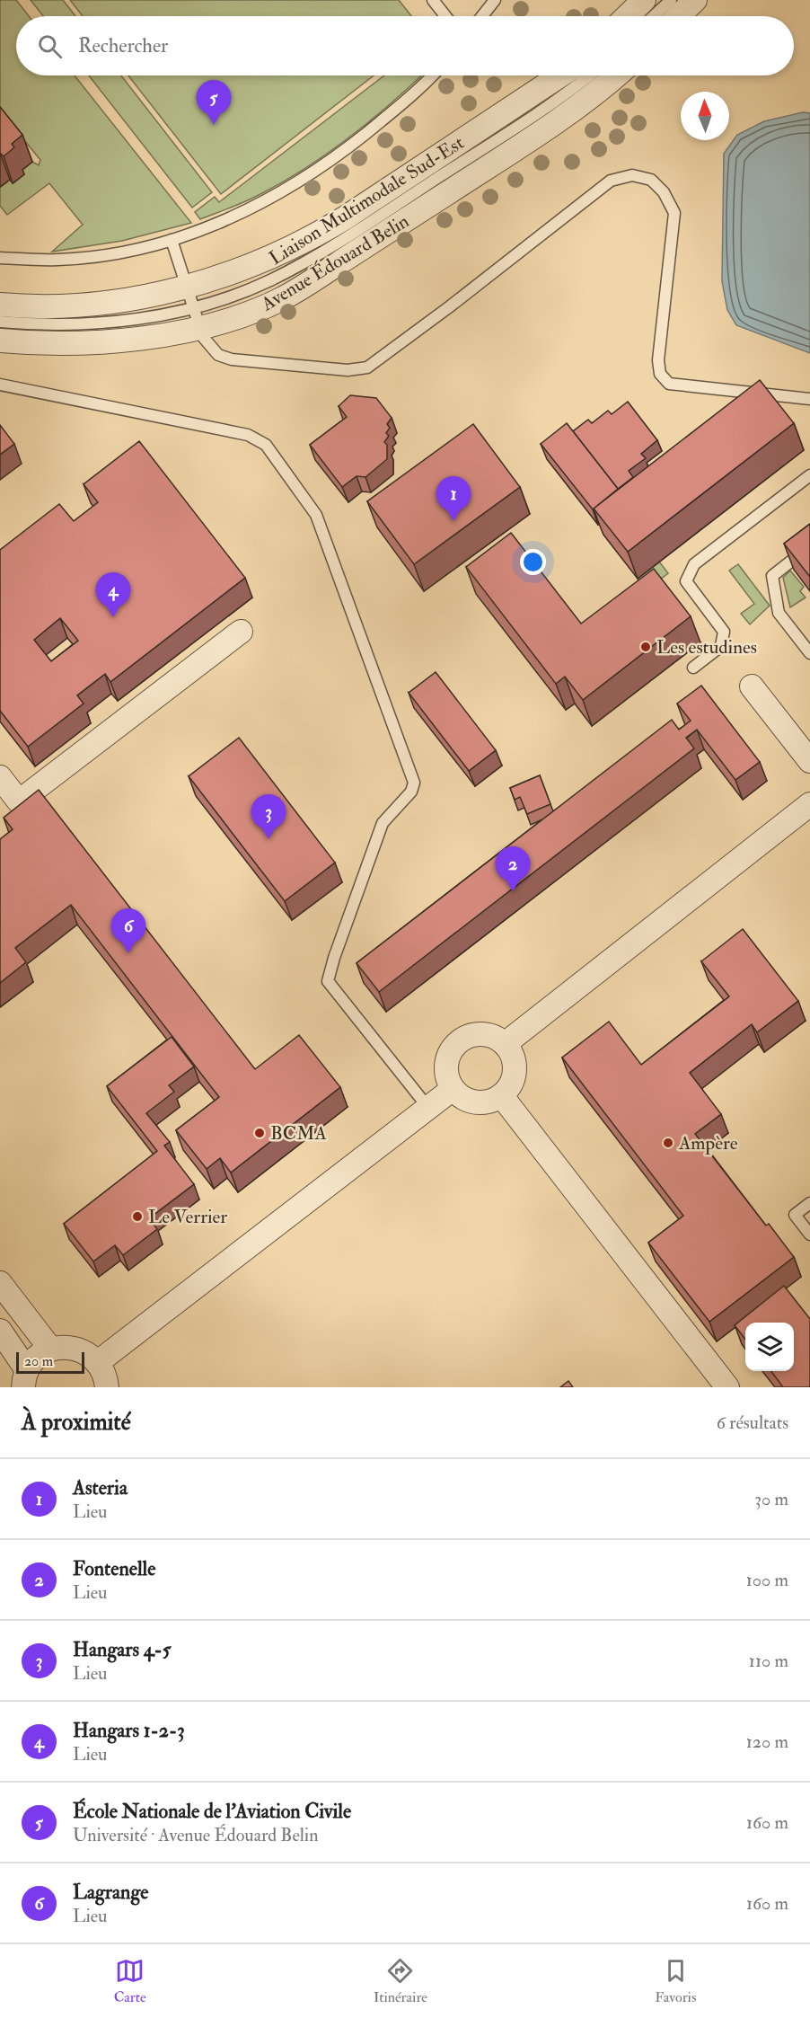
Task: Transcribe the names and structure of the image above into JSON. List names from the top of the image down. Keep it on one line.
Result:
{"streets":{"street":["Avenue Édouard Belin"],"lane":["Liaison Multimodale Sud-Est"]},"crossings":[["Liaison Multimodale Sud-Est","Avenue Édouard Belin"]],"places":["Les estudines","BCMA","Ampère","Le Verrier"],"scale_bar":"20 m","north":"top","page":{"search":"Rechercher","pins":["5","1","4","3","2","6"],"scale":"20 m","heading":["À proximité","6 résultats"],"list":[{"mark":"1","name":"Asteria","note":"Lieu","value":"30 m"},{"mark":"2","name":"Fontenelle","note":"Lieu","value":"100 m"},{"mark":"3","name":"Hangars 4-5","note":"Lieu","value":"110 m"},{"mark":"4","name":"Hangars 1-2-3","note":"Lieu","value":"120 m"},{"mark":"5","name":"École Nationale de l'Aviation Civile","note":"Université · Avenue Édouard Belin","value":"160 m"},{"mark":"6","name":"Lagrange","note":"Lieu","value":"160 m"}],"nav":["Carte","Itinéraire","Favoris"]}}
